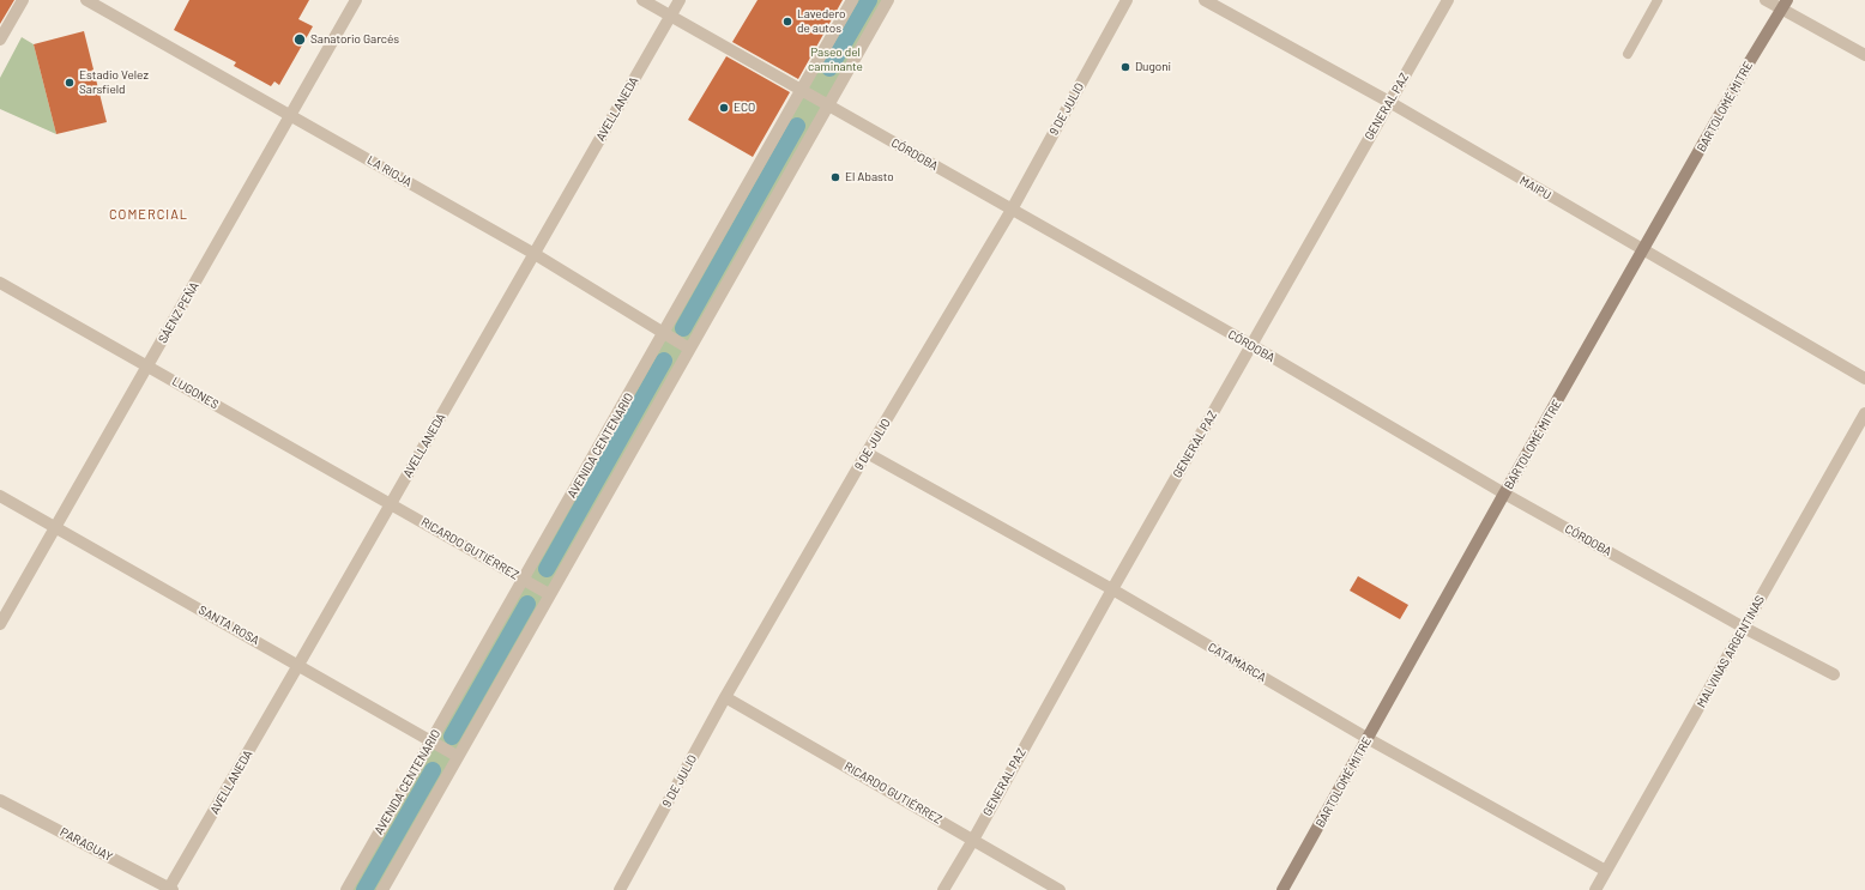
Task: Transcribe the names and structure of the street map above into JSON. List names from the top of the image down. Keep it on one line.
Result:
{"streets":{"main road":["BARTOLOMÉ MITRE"],"street":["GENERAL PAZ","AVELLANEDA","9 DE JULIO","CÓRDOBA","LA RIOJA","MAIPU","SÁENZ PEÑA","LUGONES","AVENIDA CENTENARIO","RICARDO GUTIÉRREZ","SANTA ROSA","MALVINAS ARGENTINAS","CATAMARCA","PARAGUAY"]},"crossings":[["GENERAL PAZ","CÓRDOBA"],["GENERAL PAZ","MAIPU"],["GENERAL PAZ","RICARDO GUTIÉRREZ"],["GENERAL PAZ","CATAMARCA"],["BARTOLOMÉ MITRE","CÓRDOBA"],["BARTOLOMÉ MITRE","MAIPU"],["BARTOLOMÉ MITRE","CATAMARCA"],["AVELLANEDA","CÓRDOBA"],["AVELLANEDA","LA RIOJA"],["AVELLANEDA","LUGONES"],["AVELLANEDA","RICARDO GUTIÉRREZ"],["AVELLANEDA","SANTA ROSA"],["AVELLANEDA","PARAGUAY"],["9 DE JULIO","CÓRDOBA"],["9 DE JULIO","RICARDO GUTIÉRREZ"],["9 DE JULIO","CATAMARCA"],["CÓRDOBA","AVENIDA CENTENARIO"],["CÓRDOBA","MALVINAS ARGENTINAS"],["LA RIOJA","SÁENZ PEÑA"],["LA RIOJA","AVENIDA CENTENARIO"],["SÁENZ PEÑA","LUGONES"],["SÁENZ PEÑA","SANTA ROSA"],["LUGONES","RICARDO GUTIÉRREZ"],["AVENIDA CENTENARIO","RICARDO GUTIÉRREZ"],["AVENIDA CENTENARIO","SANTA ROSA"],["MALVINAS ARGENTINAS","CATAMARCA"]],"districts":["COMERCIAL"],"parks":["Paseo del caminante"],"places":["Lavedero de autos","Sanatorio Garcés","Dugoni","Estadio Velez Sarsfield","ECO","El Abasto"]}
